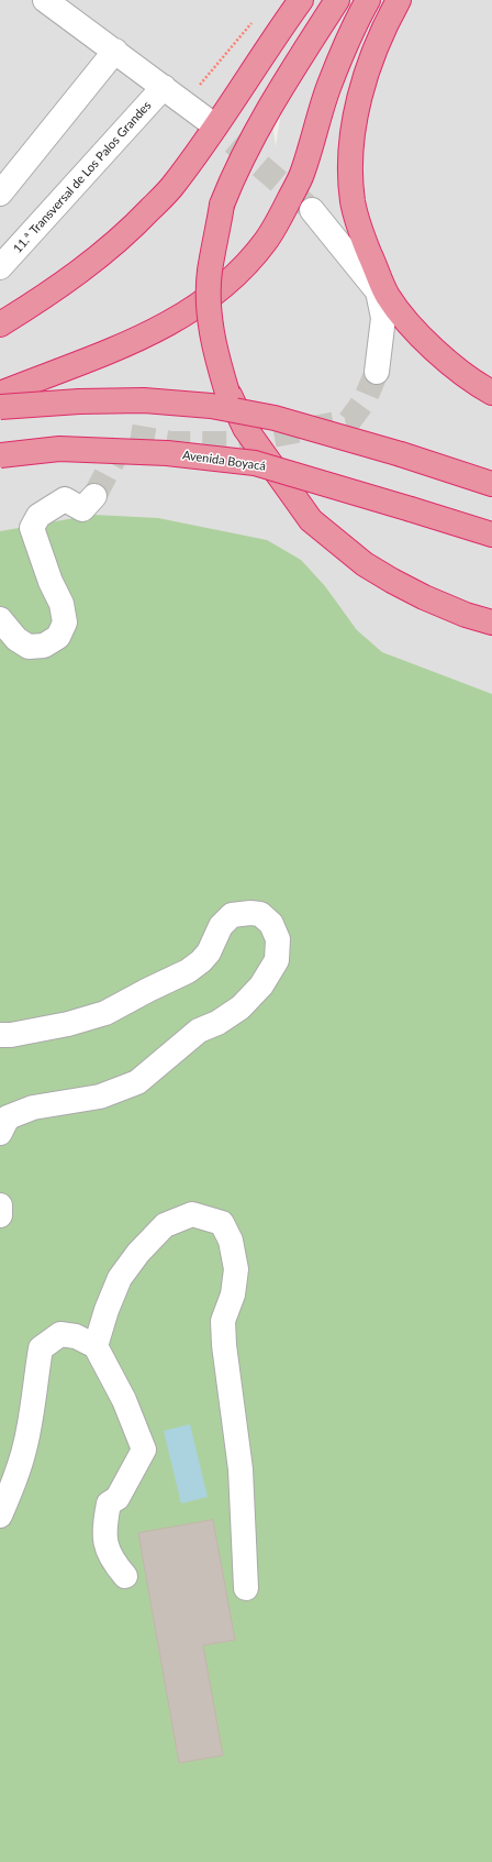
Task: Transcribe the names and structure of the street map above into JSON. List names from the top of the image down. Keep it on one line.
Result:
{"streets":{"highway":["Avenida Boyacá"],"street":["11.ª Transversal de Los Palos Grandes"]}}
